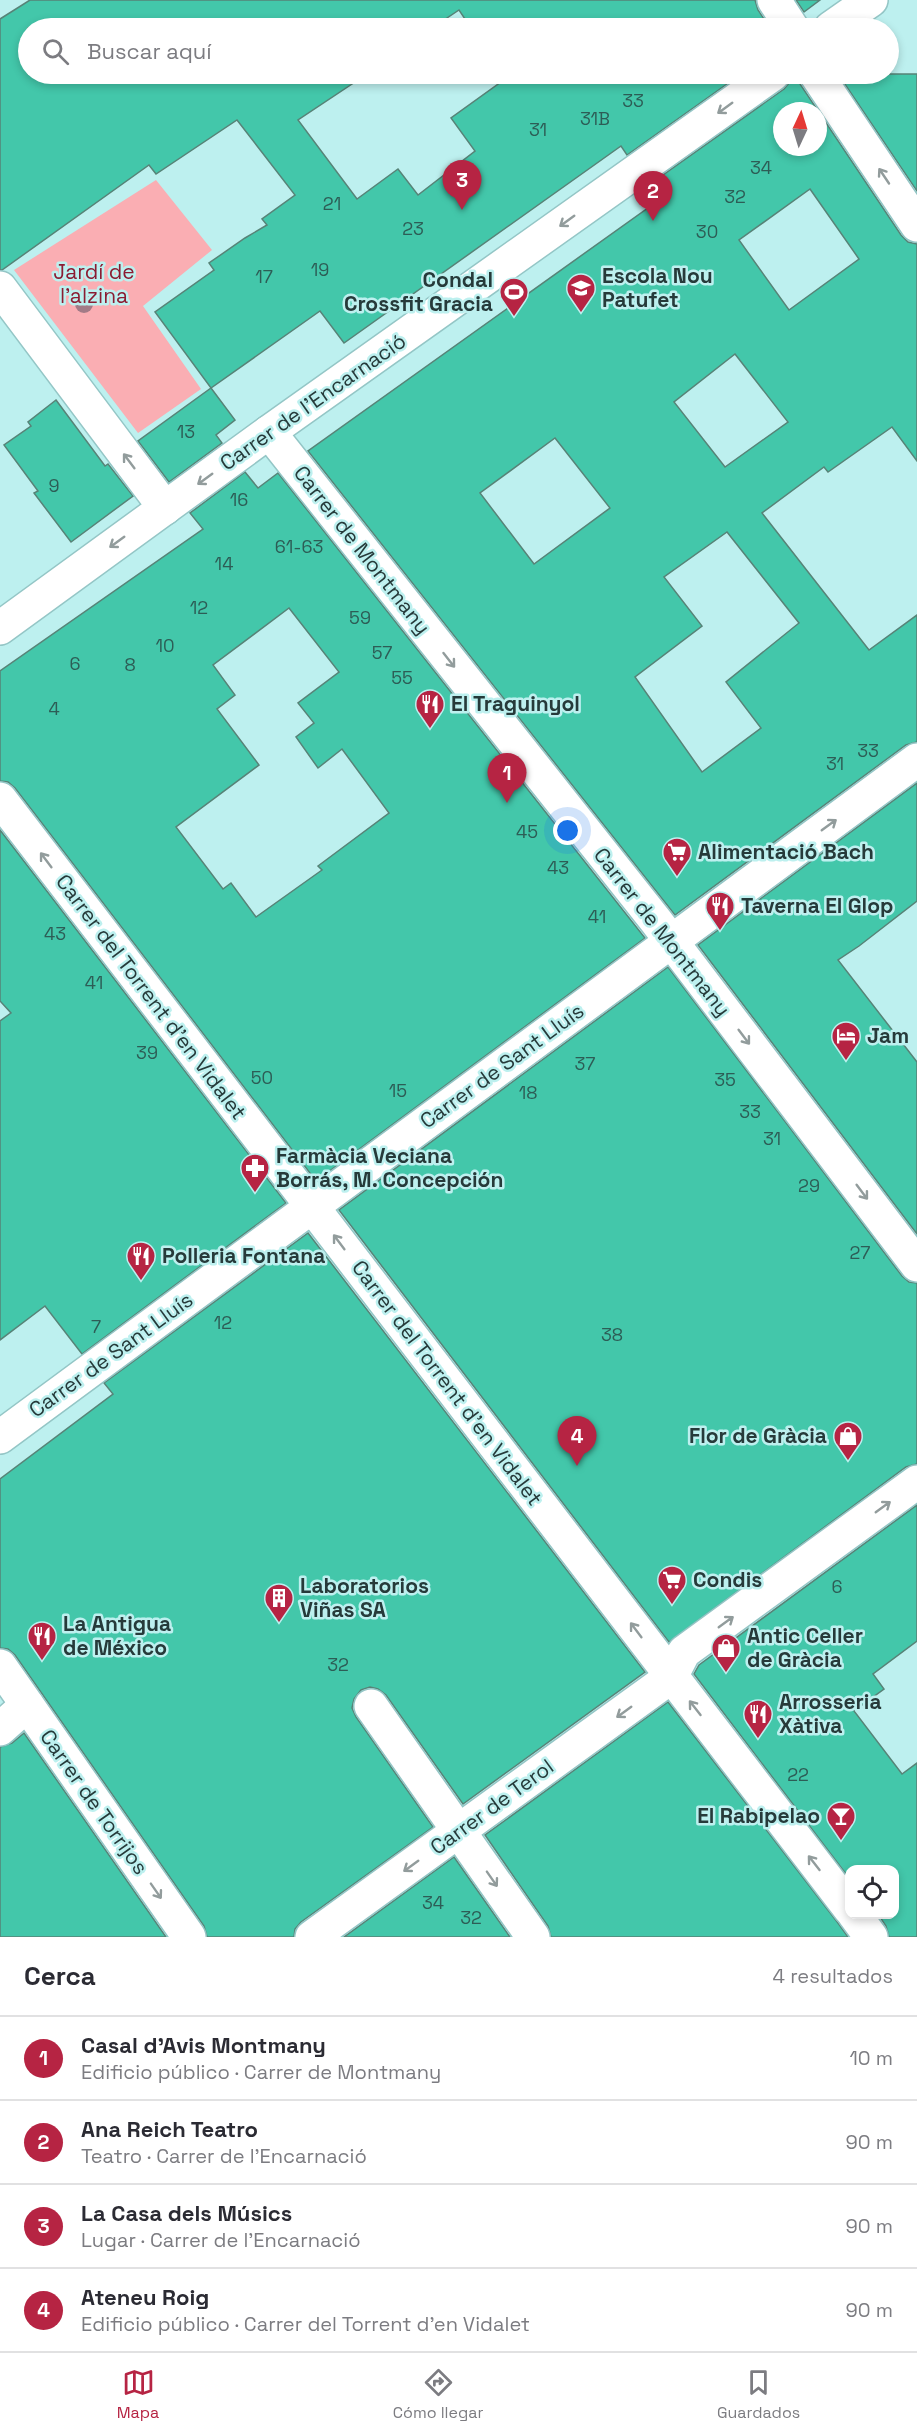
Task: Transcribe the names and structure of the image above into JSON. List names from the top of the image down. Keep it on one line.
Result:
{"streets":{"street":["Carrer de l'Encarnació","Carrer de Montmany","Carrer del Torrent d'en Vidalet","Carrer de Sant Lluís","Carrer de Torrijos","Carrer de Terol"]},"crossings":[["Carrer de l'Encarnació","Carrer de Montmany"],["Carrer de Montmany","Carrer de Sant Lluís"],["Carrer del Torrent d'en Vidalet","Carrer de Sant Lluís"],["Carrer del Torrent d'en Vidalet","Carrer de Terol"]],"one_way":["Carrer de l'Encarnació","Carrer de Montmany","Carrer del Torrent d'en Vidalet","Carrer de Terol"],"parks":["Jardí de l'alzina"],"places":{"school or university":["Escola Nou Patufet"],"sports":["Condal Crossfit Gracia"],"restaurant":["El Traguinyol","Taverna El Glop","Polleria Fontana","La Antigua de México","Arrosseria Xàtiva"],"supermarket":["Alimentació Bach","Condis"],"hotel":["Jam"],"pharmacy":["Farmàcia Veciana Borrás, M. Concepción"],"shop":["Flor de Gràcia","Antic Celler de Gràcia"],"building":["Laboratorios Viñas SA"],"bar":["El Rabipelao"]},"house_numbers":["33","31B","31","34","32","21","23","30","19","17","13","9","16","61-63","14","12","59","10","57","6","8","55","4","33","31","45","43","41","43","41","39","37","50","35","15","18","33","31","29","27","12","7","38","6","32","22","34","32"],"north":"top","page":{"search":"Buscar aquí","pins":["3","2","1","4"],"heading":["Cerca","4 resultados"],"list":[{"mark":"1","name":"Casal d'Avis Montmany","note":"Edificio público · Carrer de Montmany","value":"10 m"},{"mark":"2","name":"Ana Reich Teatro","note":"Teatro · Carrer de l'Encarnació","value":"90 m"},{"mark":"3","name":"La Casa dels Músics","note":"Lugar · Carrer de l'Encarnació","value":"90 m"},{"mark":"4","name":"Ateneu Roig","note":"Edificio público · Carrer del Torrent d'en Vidalet","value":"90 m"}],"nav":["Mapa","Cómo llegar","Guardados"]}}
